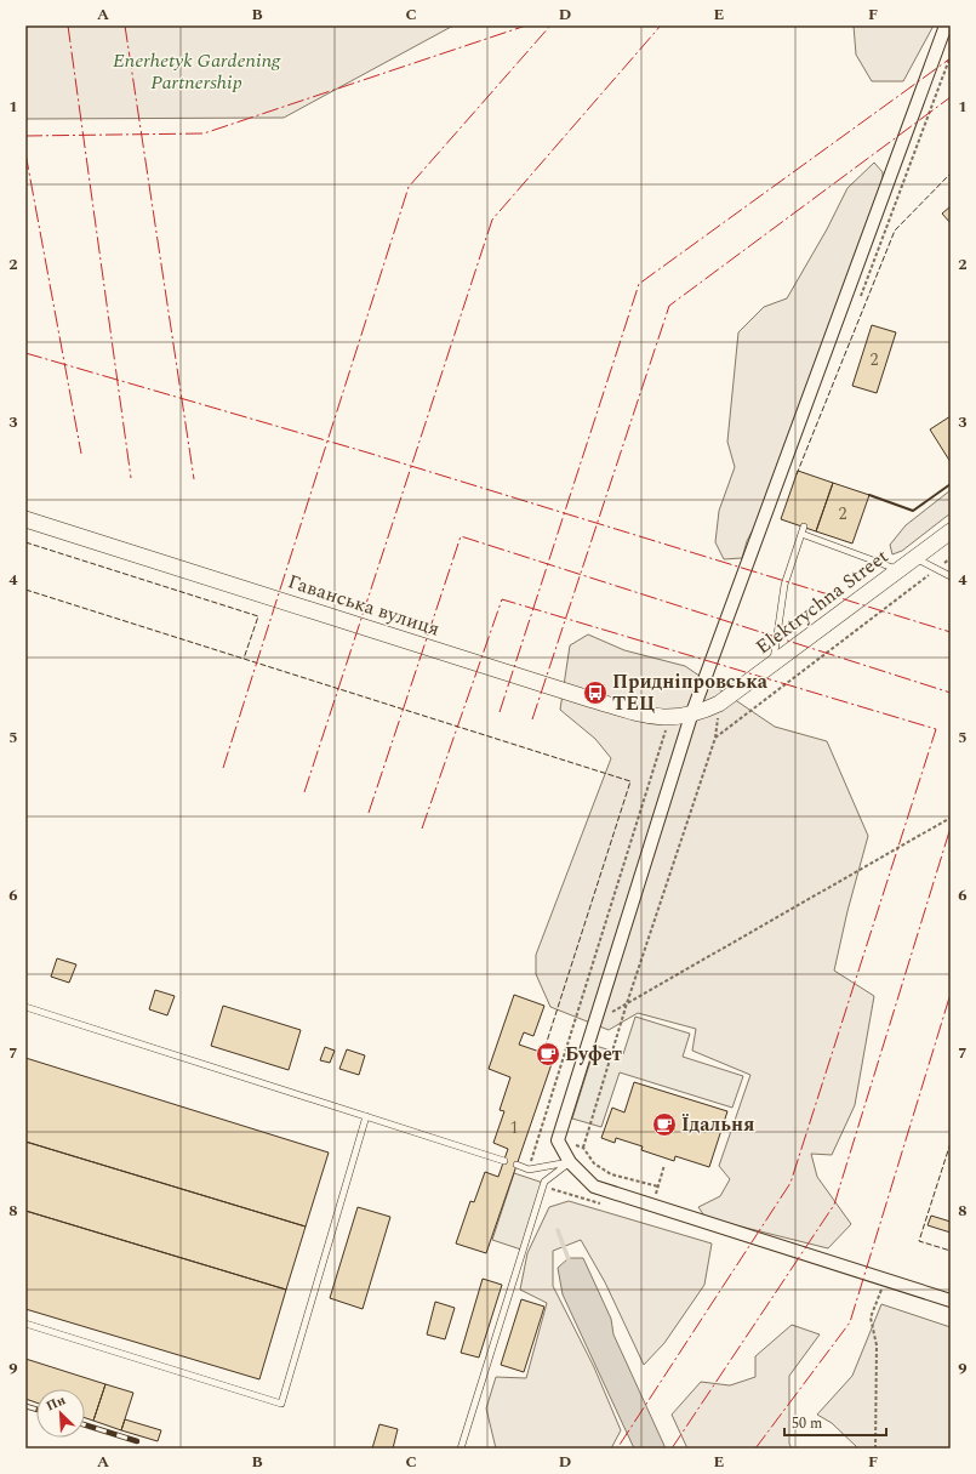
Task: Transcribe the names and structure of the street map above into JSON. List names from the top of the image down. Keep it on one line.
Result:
{"streets":{"street":["Elektrychna Street","Гаванська вулиця"]},"crossings":[["Elektrychna Street","Гаванська вулиця"]],"parks":["Enerhetyk Gardening Partnership"],"places":{"bus stop":["Придніпровська ТЕЦ"],"cafe":["Буфет","Їдальня"]},"house_numbers":["2","2","1"],"scale_bar":"50 m","north":"top left","grid":{"columns":["A","B","C","D","E","F"],"rows":["1","2","3","4","5","6","7","8","9"]}}
